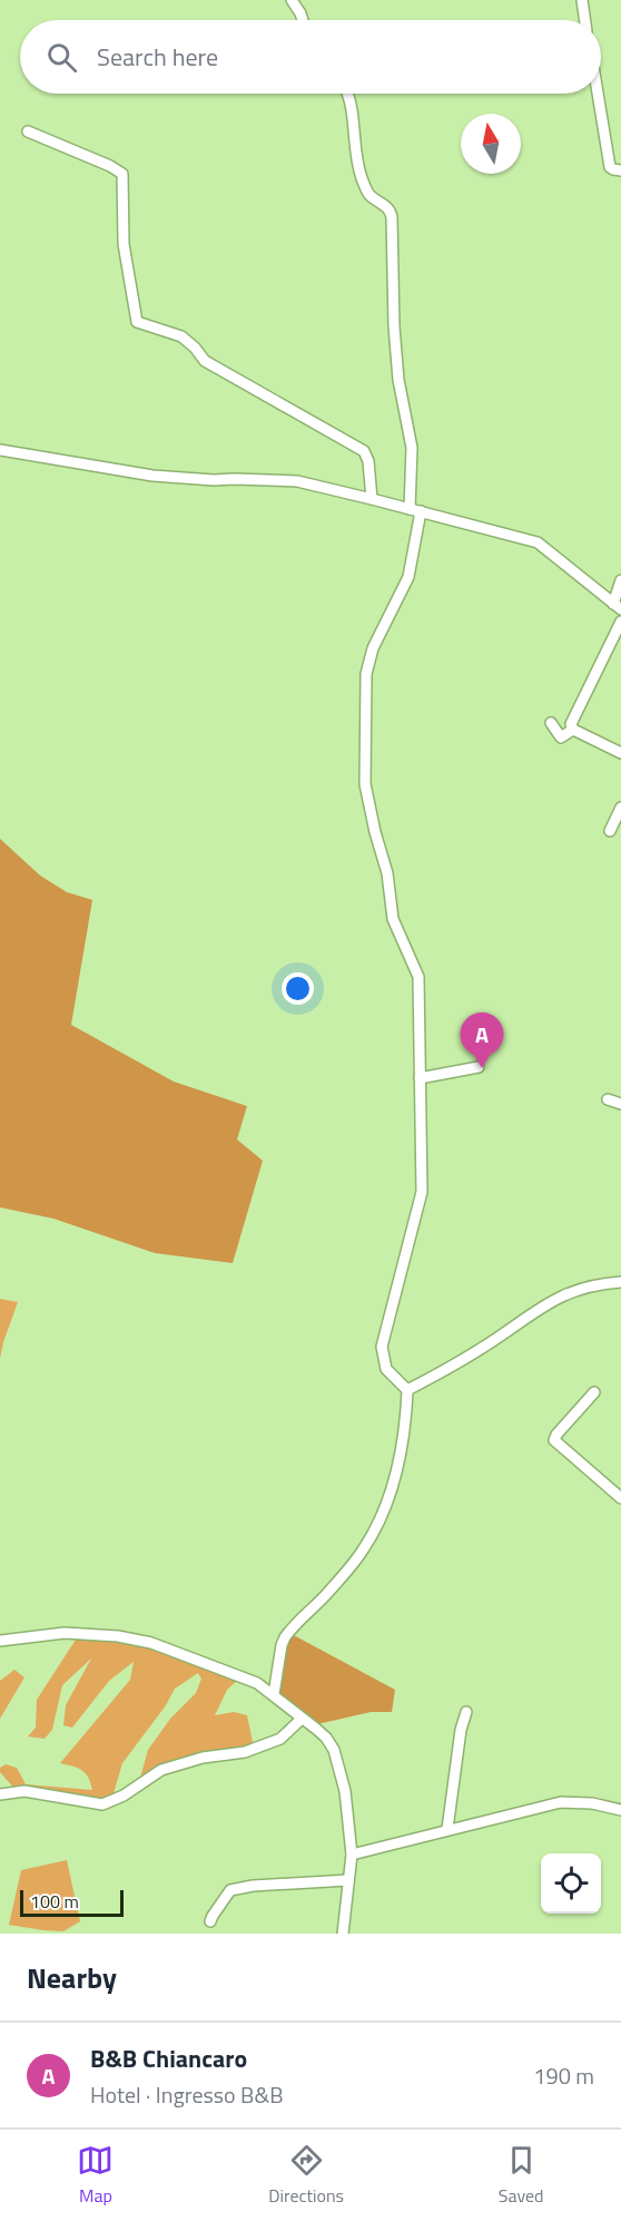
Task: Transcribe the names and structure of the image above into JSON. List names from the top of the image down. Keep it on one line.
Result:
{"scale_bar":"100 m","north":"top","page":{"search":"Search here","pins":"A","scale":"100 m","heading":"Nearby","list":[{"mark":"A","name":"B&B Chiancaro","note":"Hotel · Ingresso B&B","value":"190 m"}],"nav":["Map","Directions","Saved"]}}
